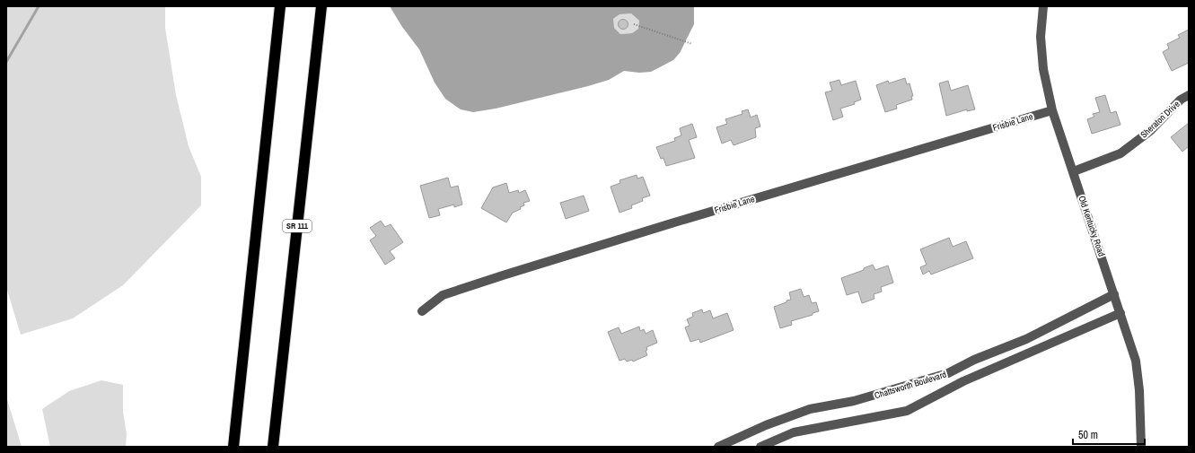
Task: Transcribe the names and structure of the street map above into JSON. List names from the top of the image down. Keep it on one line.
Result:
{"streets":{"highway":["SR 111"],"street":["Sheraton Drive","Frisbie Lane","Old Kentucky Road","Chattsworth Boulevard"]},"crossings":[["Sheraton Drive","Old Kentucky Road"],["Frisbie Lane","Old Kentucky Road"],["Old Kentucky Road","Chattsworth Boulevard"]],"scale_bar":"50 m"}
